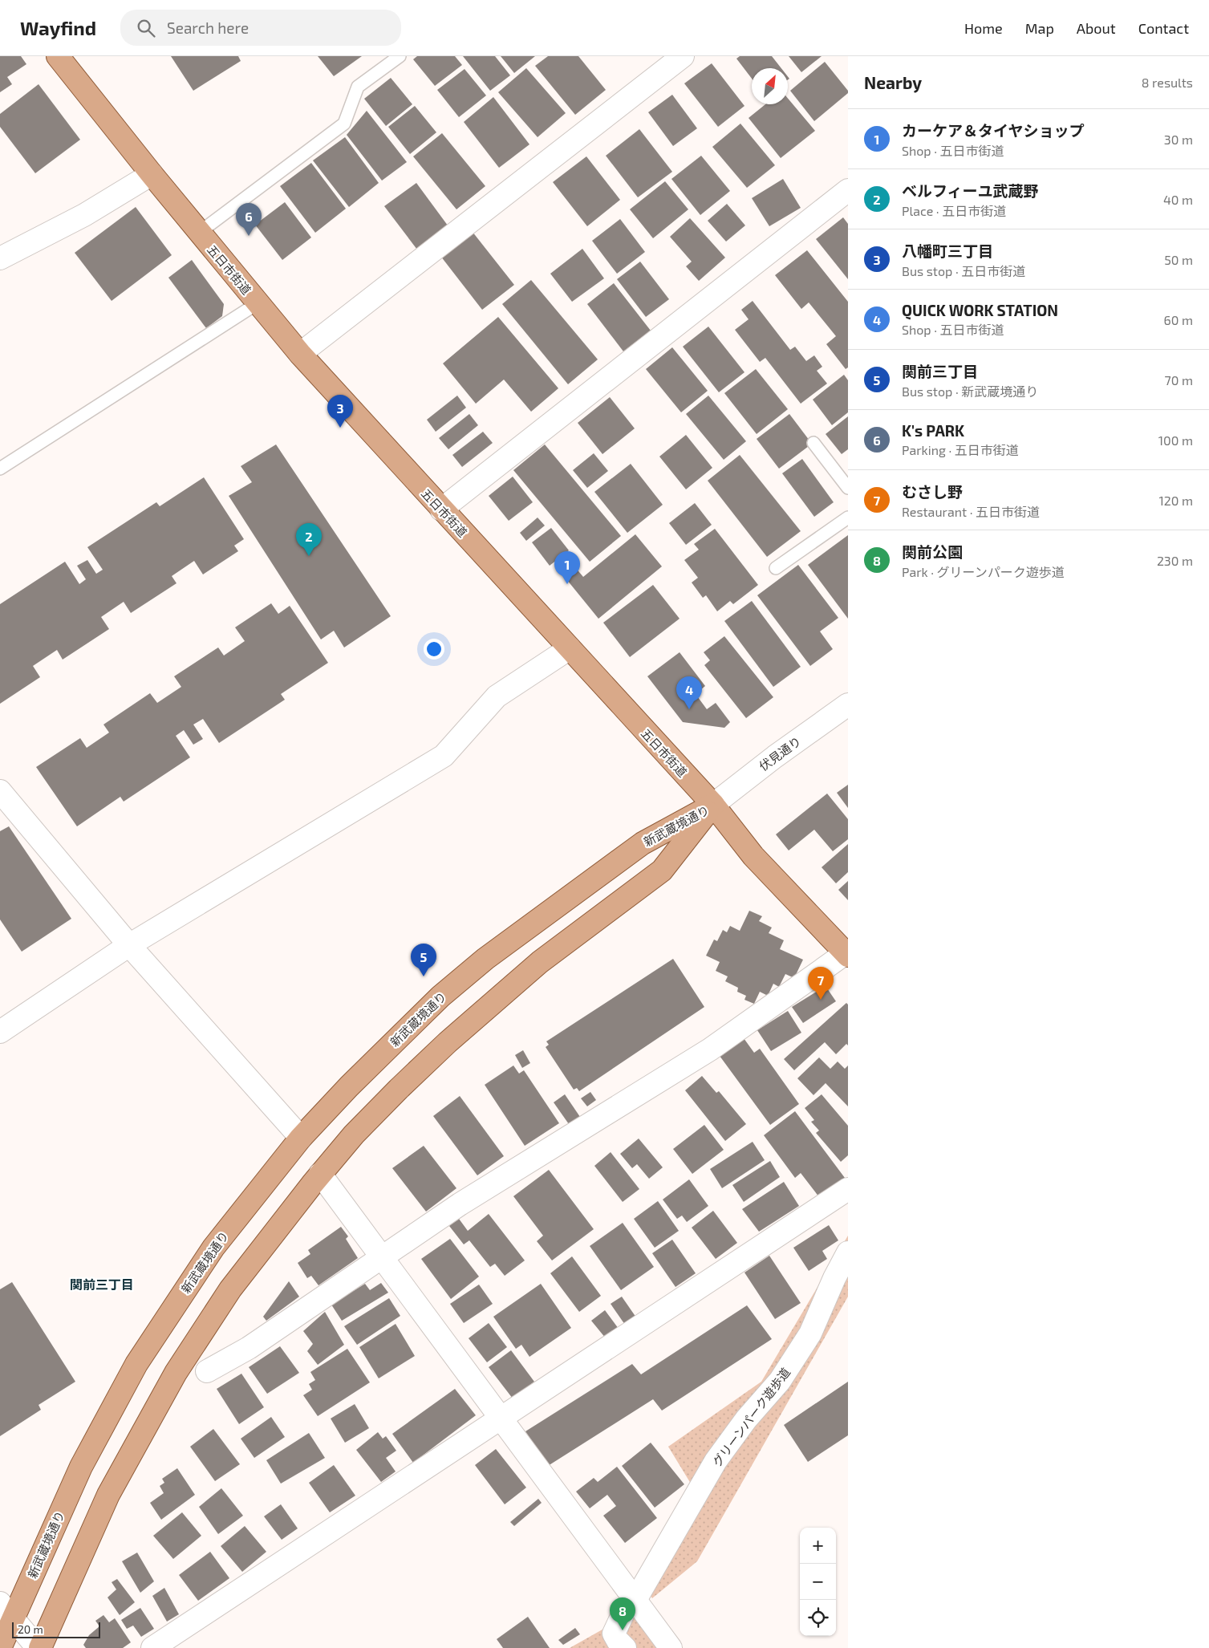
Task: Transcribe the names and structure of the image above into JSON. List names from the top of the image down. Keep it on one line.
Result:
{"streets":{"main road":["五日市街道","新武蔵境通り"],"street":["伏見通り","グリーンパーク遊歩道"]},"crossings":[["五日市街道","伏見通り"],["五日市街道","新武蔵境通り"],["伏見通り","新武蔵境通り"]],"districts":["関前三丁目"],"scale_bar":"20 m","north":"top right","page":{"header":"Wayfind","search":"Search here","nav":["Home","Map","About","Contact"],"heading":["Nearby","8 results"],"list":[{"mark":"1","name":"カーケア＆タイヤショップ","note":"Shop · 五日市街道","value":"30 m"},{"mark":"2","name":"ベルフィーユ武蔵野","note":"Place · 五日市街道","value":"40 m"},{"mark":"3","name":"八幡町三丁目","note":"Bus stop · 五日市街道","value":"50 m"},{"mark":"4","name":"QUICK WORK STATION","note":"Shop · 五日市街道","value":"60 m"},{"mark":"5","name":"関前三丁目","note":"Bus stop · 新武蔵境通り","value":"70 m"},{"mark":"6","name":"K's PARK","note":"Parking · 五日市街道","value":"100 m"},{"mark":"7","name":"むさし野","note":"Restaurant · 五日市街道","value":"120 m"},{"mark":"8","name":"関前公園","note":"Park · グリーンパーク遊歩道","value":"230 m"}],"pins":["6","3","2","1","4","5","7","8"],"map_buttons":["+","−"],"scale":"20 m"}}
